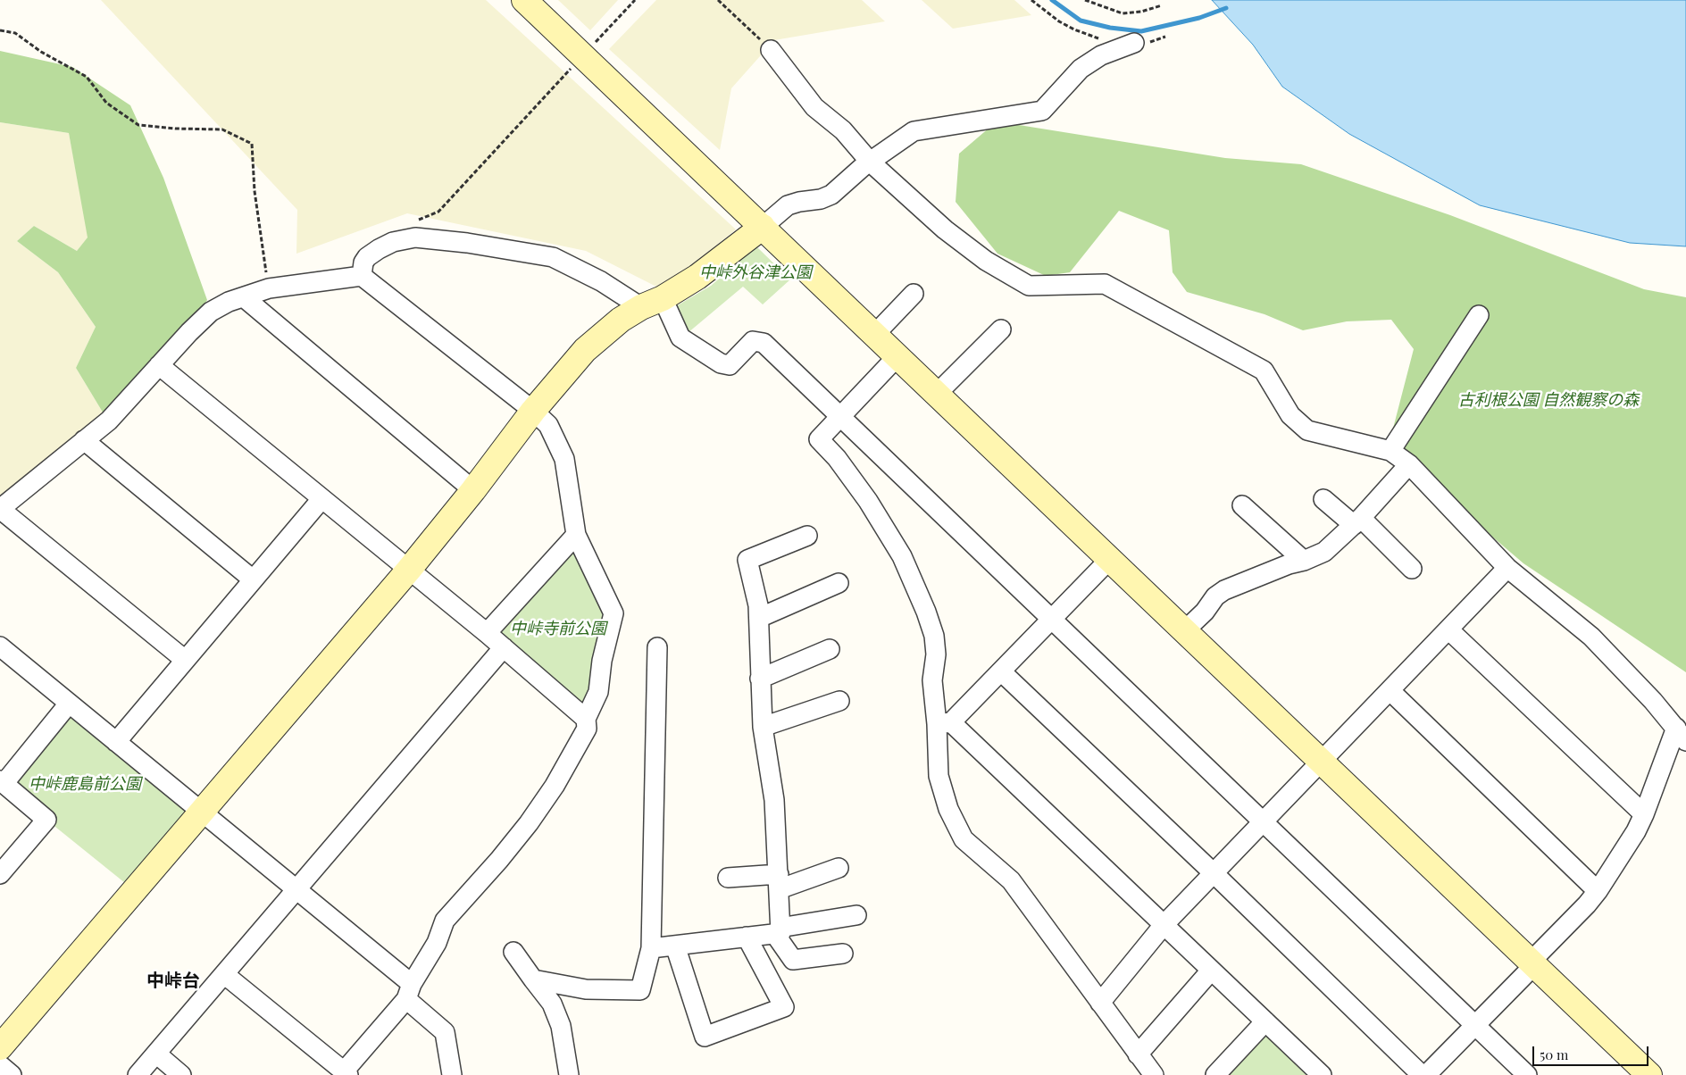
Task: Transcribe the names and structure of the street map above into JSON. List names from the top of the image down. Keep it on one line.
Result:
{"districts":["中峠台"],"parks":["中峠外谷津公園","古利根公園 自然観察の森","中峠寺前公園","中峠鹿島前公園"],"scale_bar":"50 m"}
